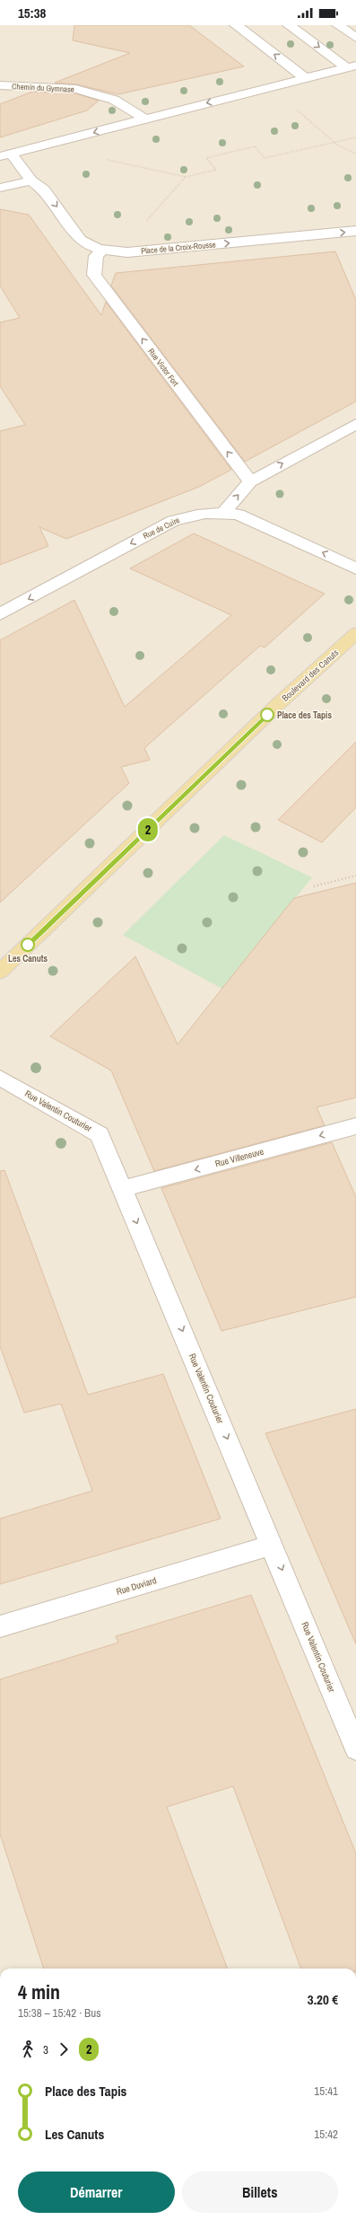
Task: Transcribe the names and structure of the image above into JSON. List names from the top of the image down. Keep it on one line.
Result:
{"streets":{"main road":["Boulevard des Canuts"],"street":["Chemin du Gymnase","Place de la Croix-Rousse","Rue Victor Fort","Rue de Cuire","Rue Valentin Couturier","Rue Villeneuve","Rue Duviard"]},"crossings":[["Chemin du Gymnase","Place de la Croix-Rousse"],["Place de la Croix-Rousse","Rue Victor Fort"],["Rue Valentin Couturier","Rue Villeneuve"],["Rue Valentin Couturier","Rue Duviard"]],"one_way":["Rue Victor Fort","Rue de Cuire","Rue Valentin Couturier","Rue Villeneuve"],"places":["Place des Tapis","Les Canuts"],"lines":["bus line 2"],"page":{"status":"15:38","on_map":"2","heading":["4 min","15:38 – 15:42 · Bus","3.20 €"],"legs":["3","2"],"list":[{"name":"Place des Tapis","value":"15:41"},{"name":"Les Canuts","value":"15:42"}],"buttons":["Démarrer","Billets"]}}
